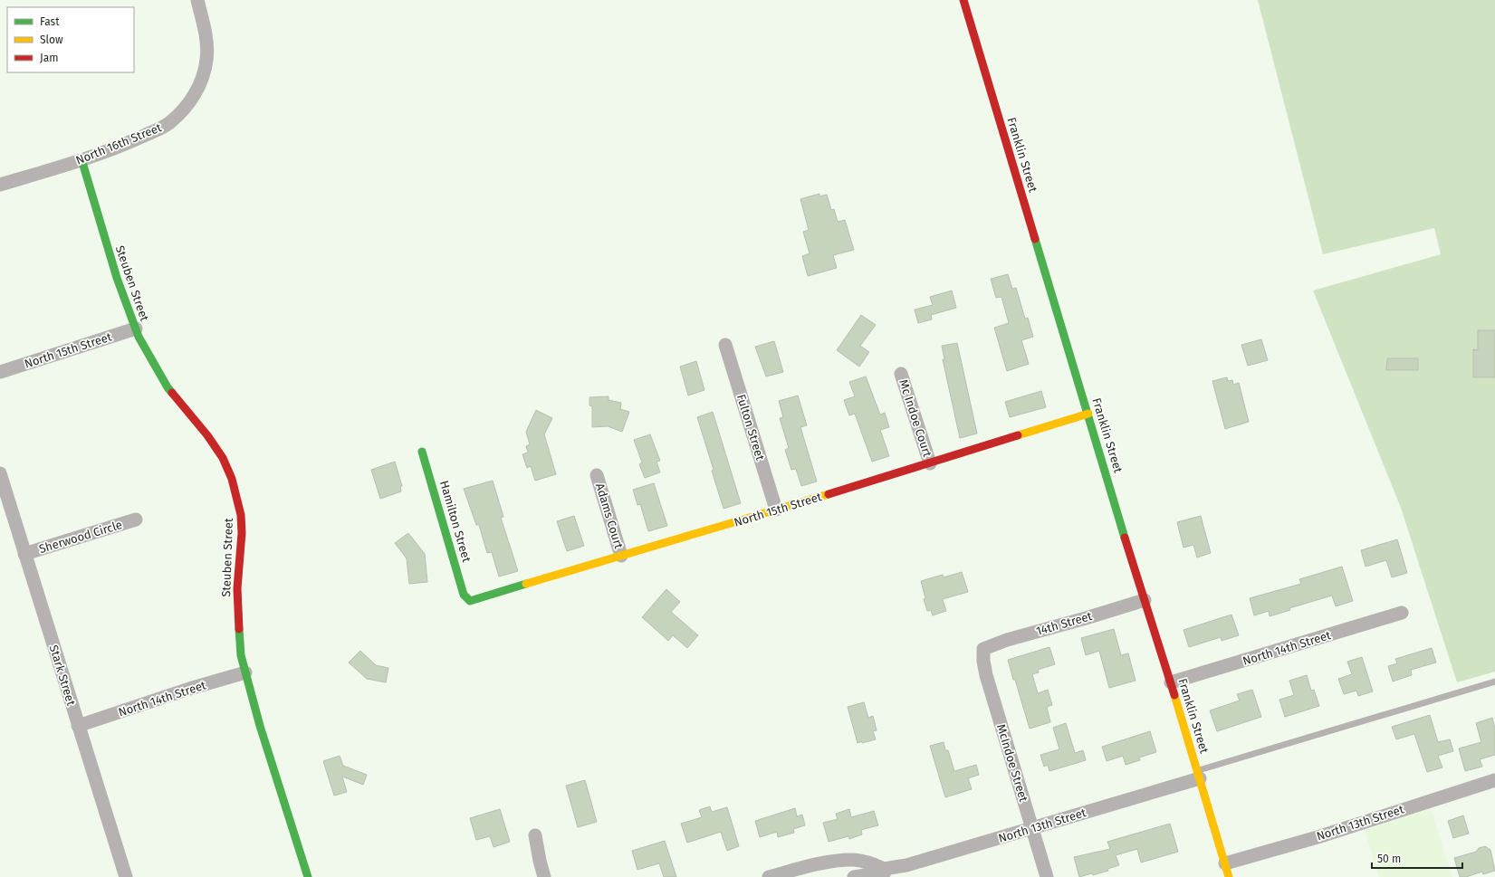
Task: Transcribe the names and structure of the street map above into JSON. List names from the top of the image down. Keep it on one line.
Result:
{"streets":{"street":["North 16th Street","Franklin Street","Steuben Street","North 15th Street","Mc Indoe Court","Fulton Street","Adams Court","Hamilton Street","Sherwood Circle","14th Street","North 14th Street","Stark Street","McIndoe Street","North 13th Street"]},"crossings":[["North 16th Street","Steuben Street"],["Franklin Street","North 15th Street"],["Franklin Street","14th Street"],["Franklin Street","North 14th Street"],["Franklin Street","North 13th Street"],["Steuben Street","North 15th Street"],["Steuben Street","North 14th Street"],["North 15th Street","Mc Indoe Court"],["North 15th Street","Fulton Street"],["North 15th Street","Adams Court"],["North 15th Street","Hamilton Street"],["Sherwood Circle","Stark Street"],["14th Street","McIndoe Street"],["North 14th Street","Stark Street"],["McIndoe Street","North 13th Street"]],"legend":["Fast","Slow","Jam"],"scale_bar":"50 m"}
